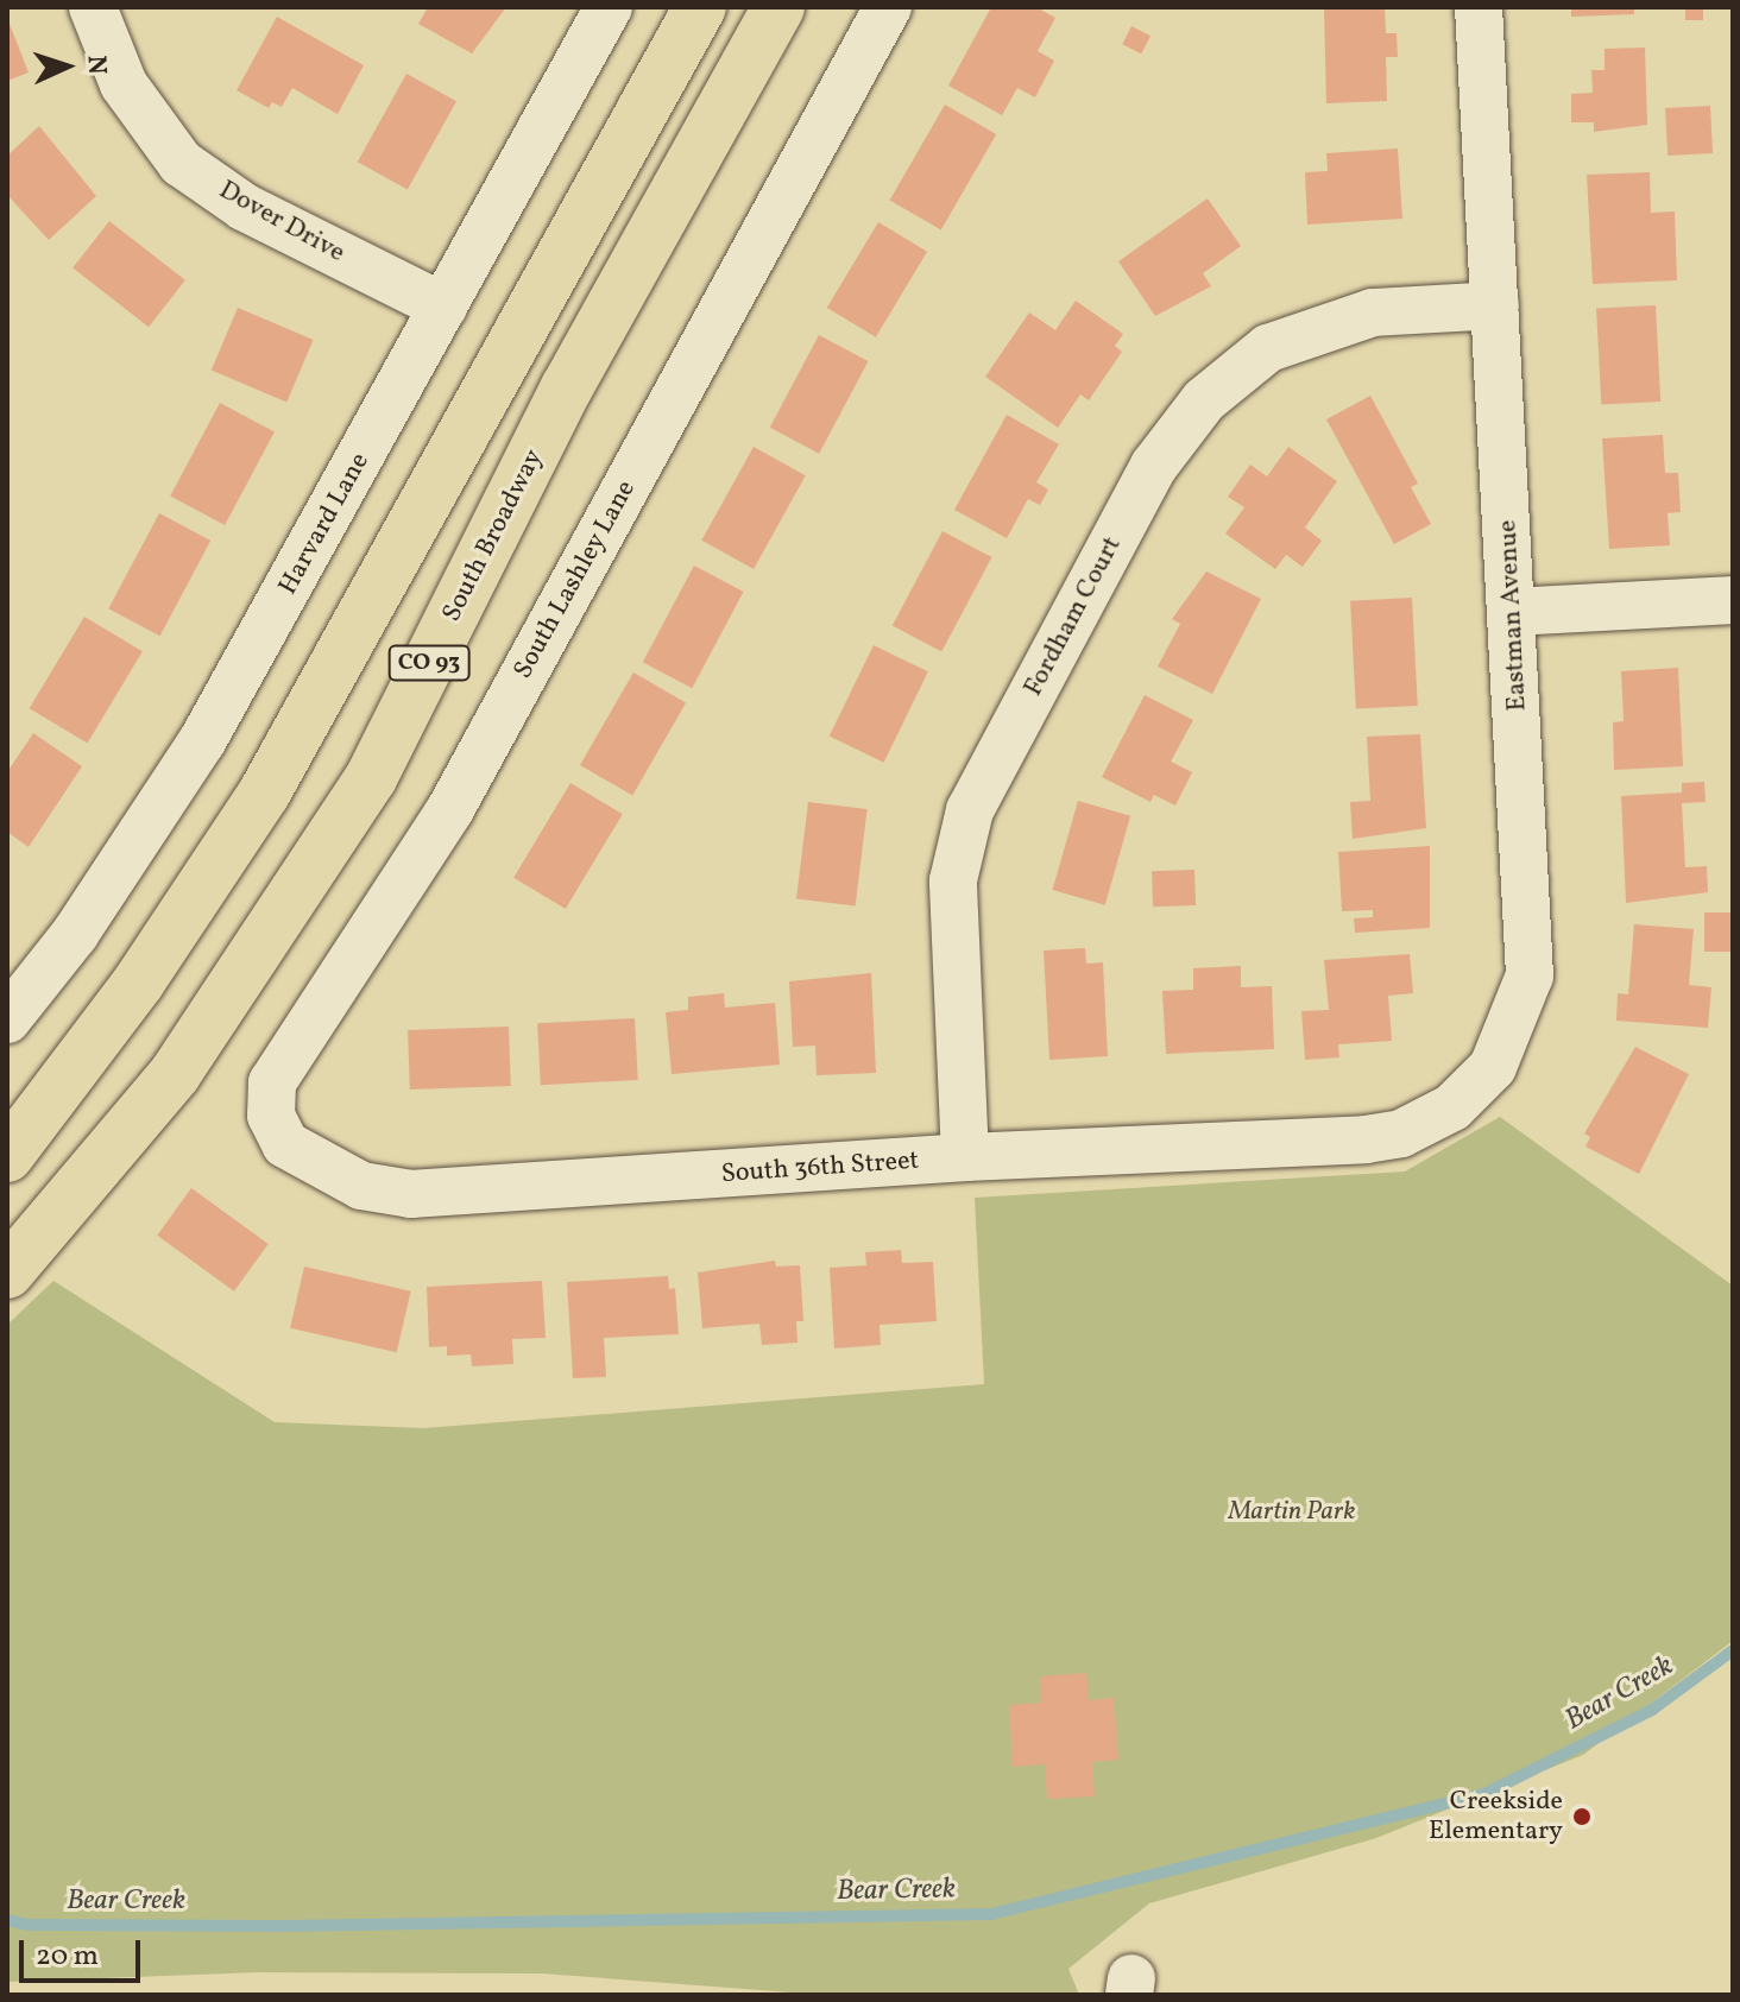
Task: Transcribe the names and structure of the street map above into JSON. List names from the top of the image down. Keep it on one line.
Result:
{"streets":{"main road":["South Broadway","CO 93"],"street":["Dover Drive","Harvard Lane","South Lashley Lane","Eastman Avenue","Fordham Court","South 36th Street"]},"crossings":[["Dover Drive","Harvard Lane"],["South Lashley Lane","South 36th Street"],["Eastman Avenue","Fordham Court"],["Eastman Avenue","South 36th Street"],["Fordham Court","South 36th Street"]],"water":["Bear Creek"],"parks":["Martin Park"],"places":["Creekside Elementary"],"scale_bar":"20 m","north":"right"}
